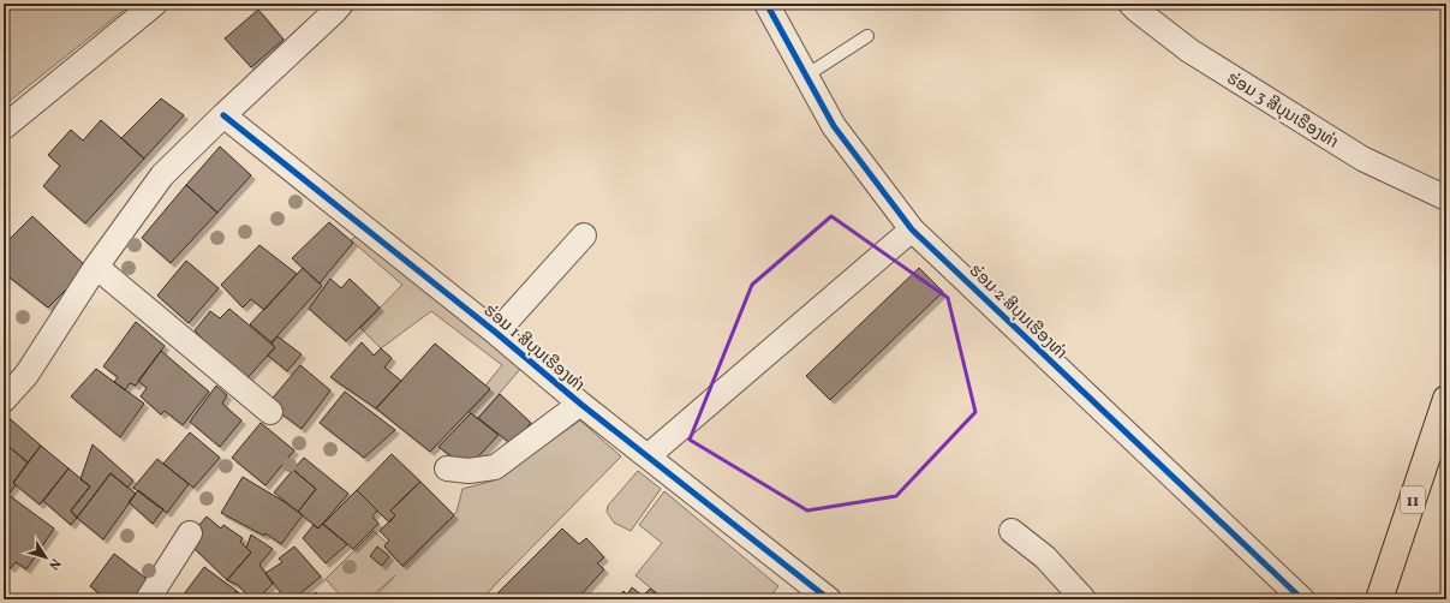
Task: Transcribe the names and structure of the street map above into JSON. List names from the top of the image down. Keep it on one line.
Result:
{"streets":{"highway":["11"],"street":["ຮ່ອມ 3 ສີບຸນເຮືອງທ່າ","ຮ່ອມ 2 ສີບຸນເຮືອງທ່າ","ຮ່ອມ 1 ສີບຸນເຮືອງທ່າ"]},"north":"bottom right"}
